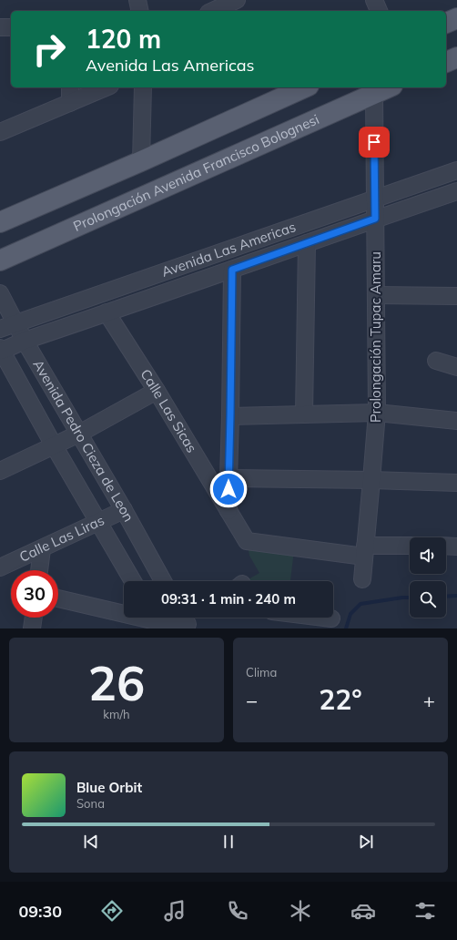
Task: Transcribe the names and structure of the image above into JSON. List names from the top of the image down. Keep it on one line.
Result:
{"streets":{"main road":["Prolongación Avenida Francisco Bolognesi"],"street":["Avenida Las Americas","Prolongación Tupac Amaru","Calle Las Sicas","Avenida Pedro Cieza de Leon","Calle Las Liras"]},"crossings":[["Prolongación Avenida Francisco Bolognesi","Prolongación Tupac Amaru"],["Avenida Las Americas","Prolongación Tupac Amaru"],["Avenida Las Americas","Calle Las Sicas"],["Avenida Las Americas","Avenida Pedro Cieza de Leon"],["Prolongación Tupac Amaru","Calle Las Sicas"],["Avenida Pedro Cieza de Leon","Calle Las Liras"]],"page":{"turn":["120 m","Avenida Las Americas"],"limit":"30","trip":"09:31 · 1 min · 240 m","tile":[["26","km/h"],"Clima"],"heat":["−","22°","+"],"song":["Blue Orbit","Sona"],"tabs":"09:30"}}
